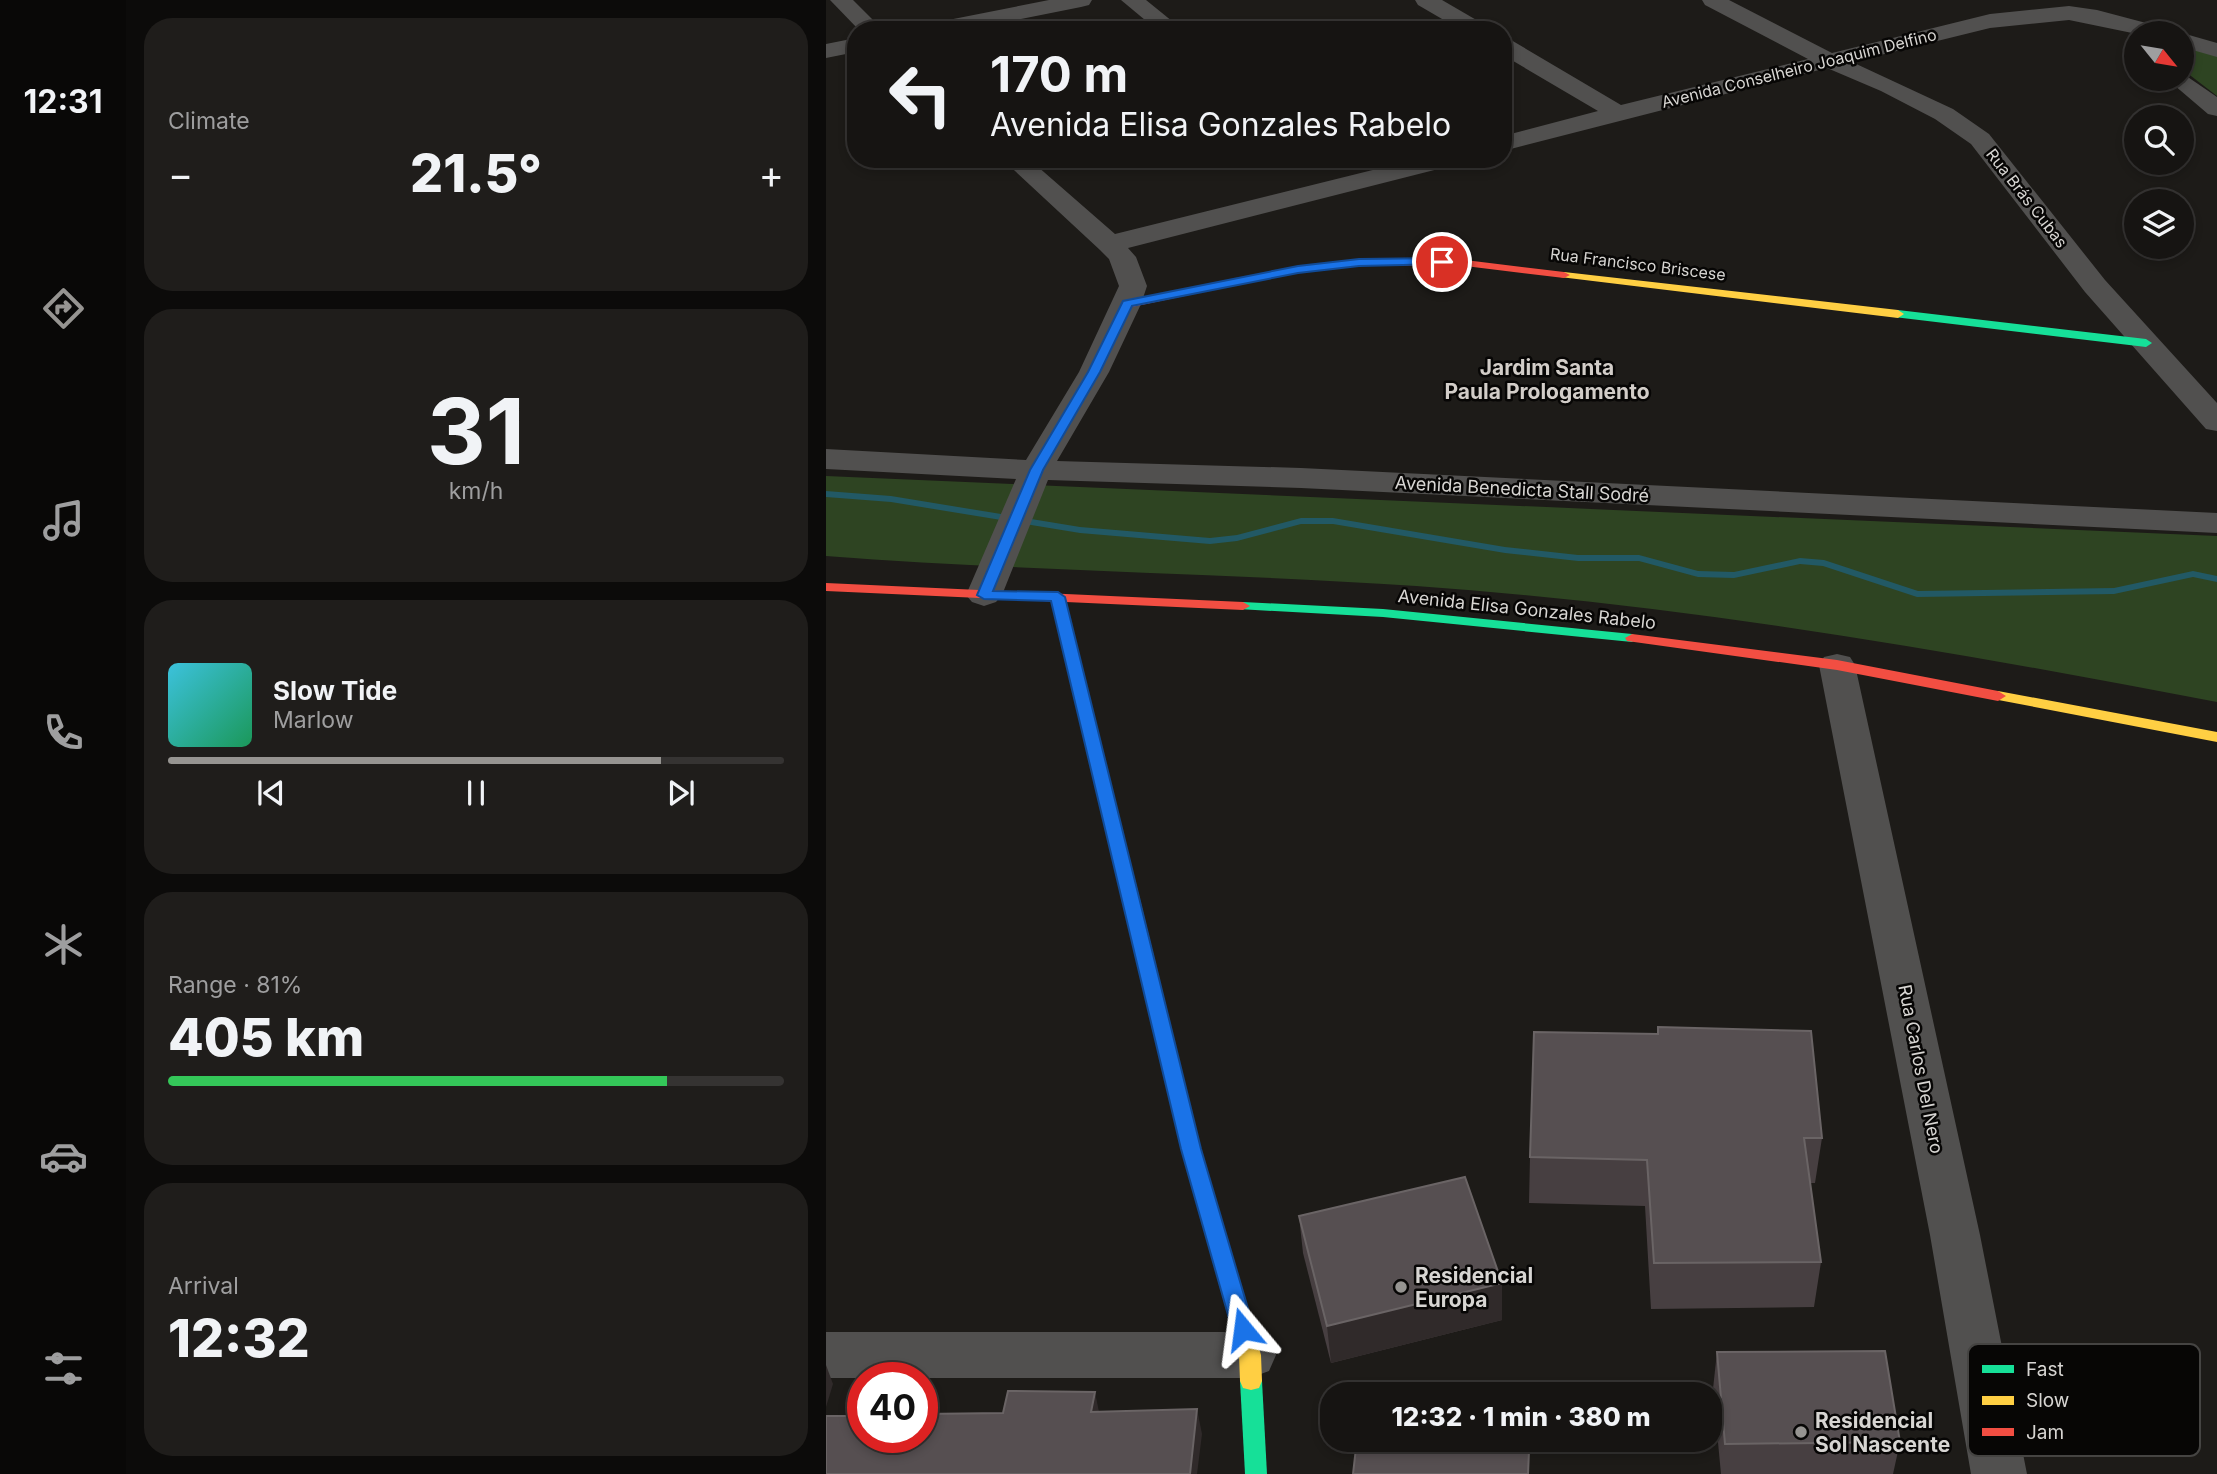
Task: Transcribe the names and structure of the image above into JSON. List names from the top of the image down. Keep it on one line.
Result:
{"streets":{"street":["Avenida Conselheiro Joaquim Delfino","Rua Brás Cubas","Rua Francisco Briscese","Avenida Benedicta Stall Sodré","Avenida Elisa Gonzales Rabelo","Rua Carlos Del Nero"]},"crossings":[["Avenida Conselheiro Joaquim Delfino","Rua Brás Cubas"],["Rua Brás Cubas","Rua Francisco Briscese"],["Avenida Elisa Gonzales Rabelo","Rua Carlos Del Nero"]],"districts":["Jardim Santa Paula Prologamento"],"places":["Residencial Europa","Residencial Sol Nascente"],"legend":["Fast","Slow","Jam"],"north":"bottom right","page":{"tabs":"12:31","tile":["Climate",["31","km/h"],["Range · 81%","405 km"],["Arrival","12:32"]],"turn":["170 m","Avenida Elisa Gonzales Rabelo"],"heat":["−","21.5°","+"],"song":["Slow Tide","Marlow"],"limit":"40","trip":"12:32 · 1 min · 380 m"}}
